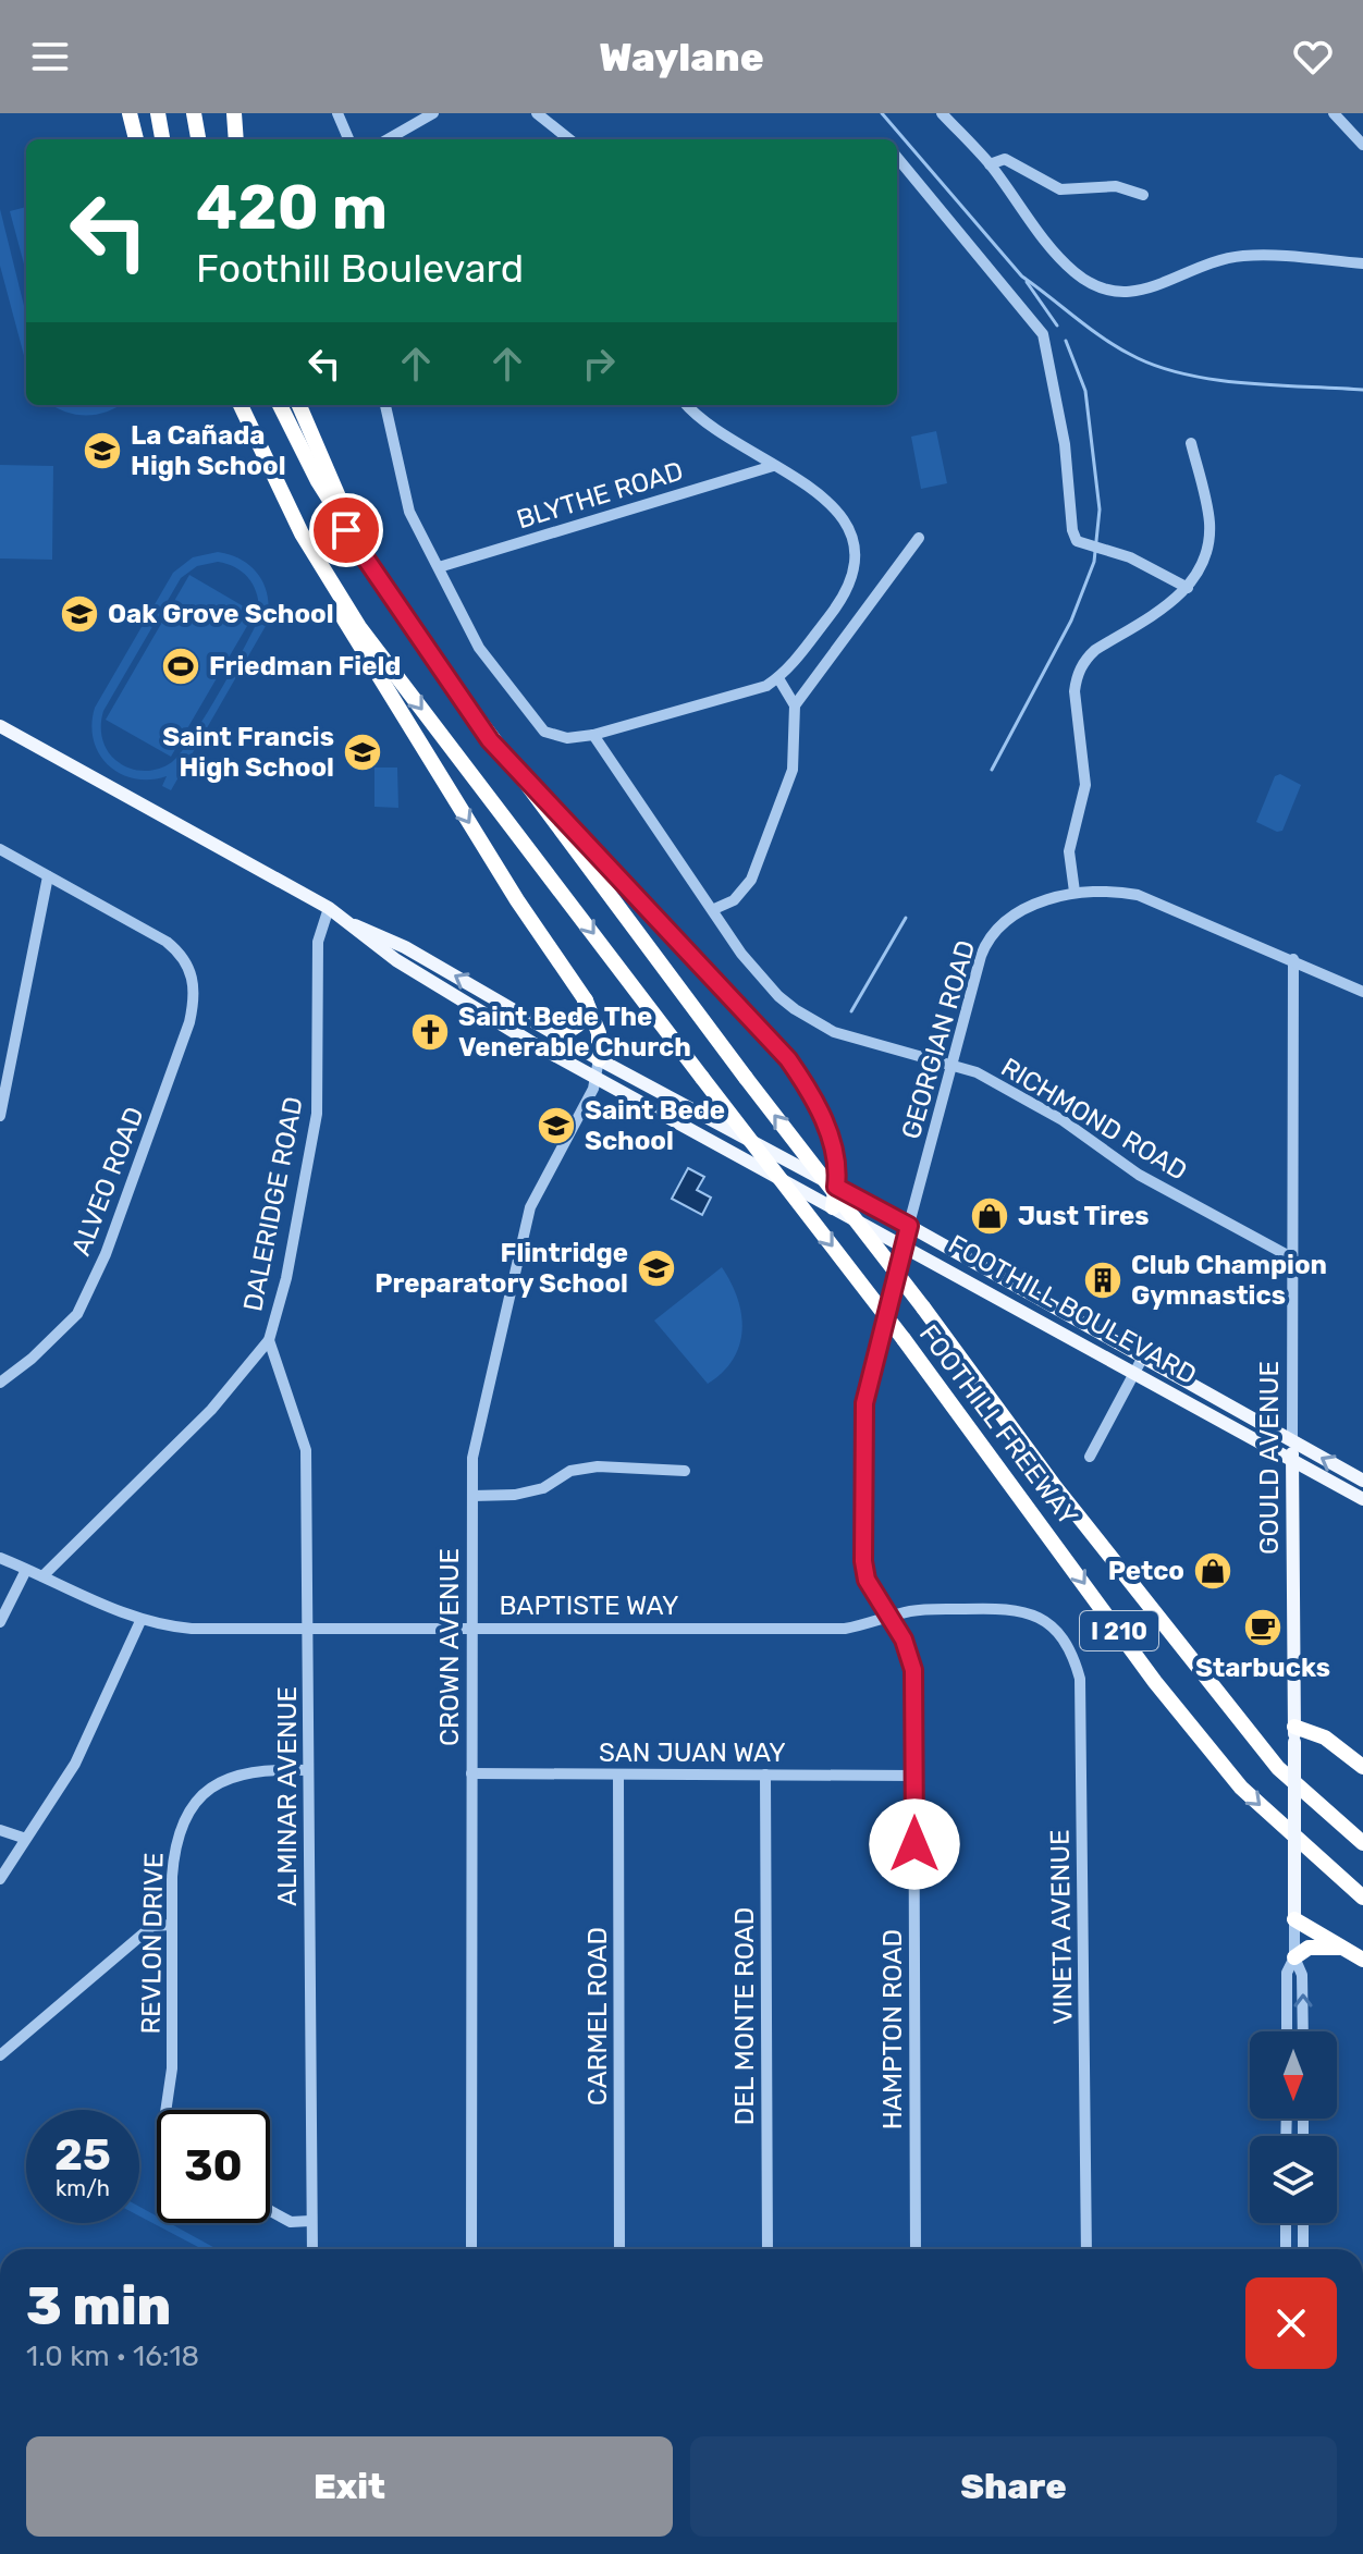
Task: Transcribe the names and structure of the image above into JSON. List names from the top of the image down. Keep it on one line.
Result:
{"streets":{"highway":["FOOTHILL FREEWAY","I 210"],"main road":["FOOTHILL BOULEVARD","GOULD AVENUE"],"street":["BLYTHE ROAD","GEORGIAN ROAD","RICHMOND ROAD","ALVEO ROAD","DALERIDGE ROAD","BAPTISTE WAY","CROWN AVENUE","SAN JUAN WAY","ALMINAR AVENUE","VINETA AVENUE","REVLON DRIVE","CARMEL ROAD","DEL MONTE ROAD","HAMPTON ROAD"]},"crossings":[["GEORGIAN ROAD","RICHMOND ROAD"],["GEORGIAN ROAD","FOOTHILL BOULEVARD"],["GEORGIAN ROAD","GOULD AVENUE"],["GEORGIAN ROAD","HAMPTON ROAD"],["RICHMOND ROAD","GOULD AVENUE"],["DALERIDGE ROAD","FOOTHILL BOULEVARD"],["DALERIDGE ROAD","BAPTISTE WAY"],["DALERIDGE ROAD","ALMINAR AVENUE"],["FOOTHILL BOULEVARD","GOULD AVENUE"],["FOOTHILL BOULEVARD","CROWN AVENUE"],["FOOTHILL BOULEVARD","HAMPTON ROAD"],["BAPTISTE WAY","CROWN AVENUE"],["BAPTISTE WAY","ALMINAR AVENUE"],["BAPTISTE WAY","VINETA AVENUE"],["BAPTISTE WAY","HAMPTON ROAD"],["CROWN AVENUE","SAN JUAN WAY"],["SAN JUAN WAY","CARMEL ROAD"],["SAN JUAN WAY","DEL MONTE ROAD"],["SAN JUAN WAY","HAMPTON ROAD"],["ALMINAR AVENUE","REVLON DRIVE"]],"places":{"school or university":["La Cañada High School","Oak Grove School","Saint Francis High School","Saint Bede School","Flintridge Preparatory School"],"sports":["Friedman Field"],"church":["Saint Bede The Venerable Church"],"shop":["Just Tires","Petco"],"building":["Club Champion Gymnastics"],"cafe":["Starbucks"]},"north":"bottom","page":{"header":"Waylane","turn":["420 m","Foothill Boulevard"],"speed":"25 km/h","limit":"30","heading":["3 min","1.0 km · 16:18"],"buttons":["Exit","Share"]}}
